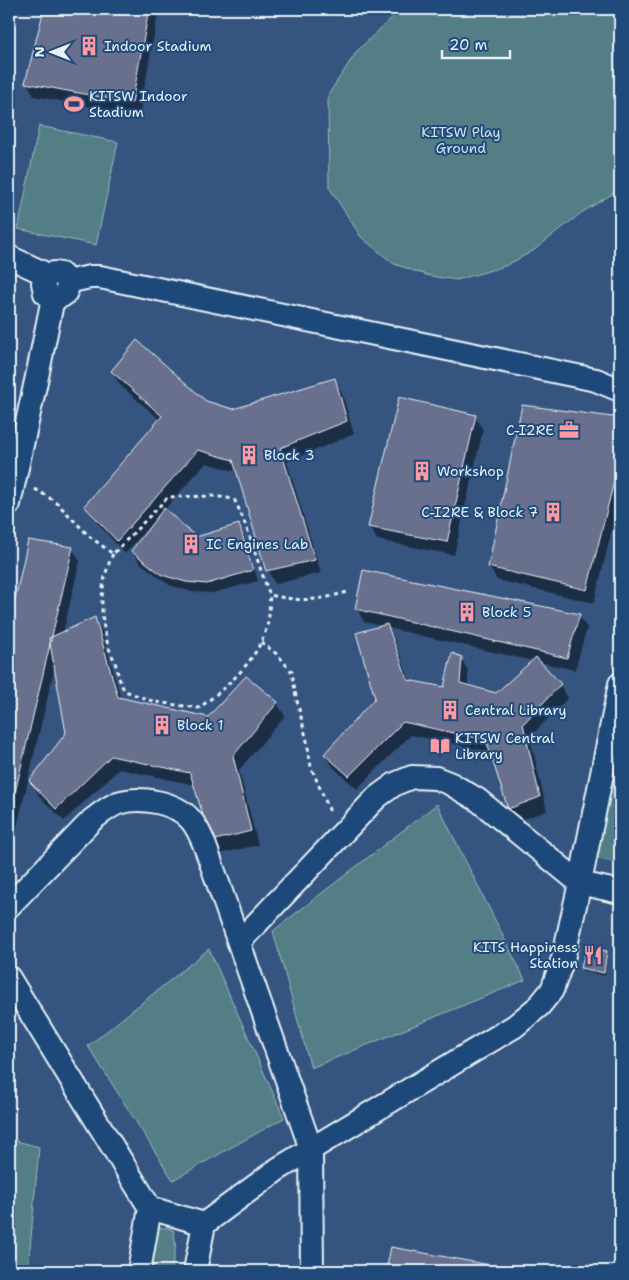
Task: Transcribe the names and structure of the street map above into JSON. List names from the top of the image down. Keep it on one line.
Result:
{"parks":["KITSW Play Ground"],"places":{"building":["Indoor Stadium","Block 3","Workshop","C-I2RE & Block 7","IC Engines Lab","Block 5","Central Library","Block 1"],"sports":["KITSW Indoor Stadium"],"office":["C-I2RE"],"library":["KITSW Central Library"],"restaurant":["KITS Happiness Station"]},"scale_bar":"20 m","north":"left"}
